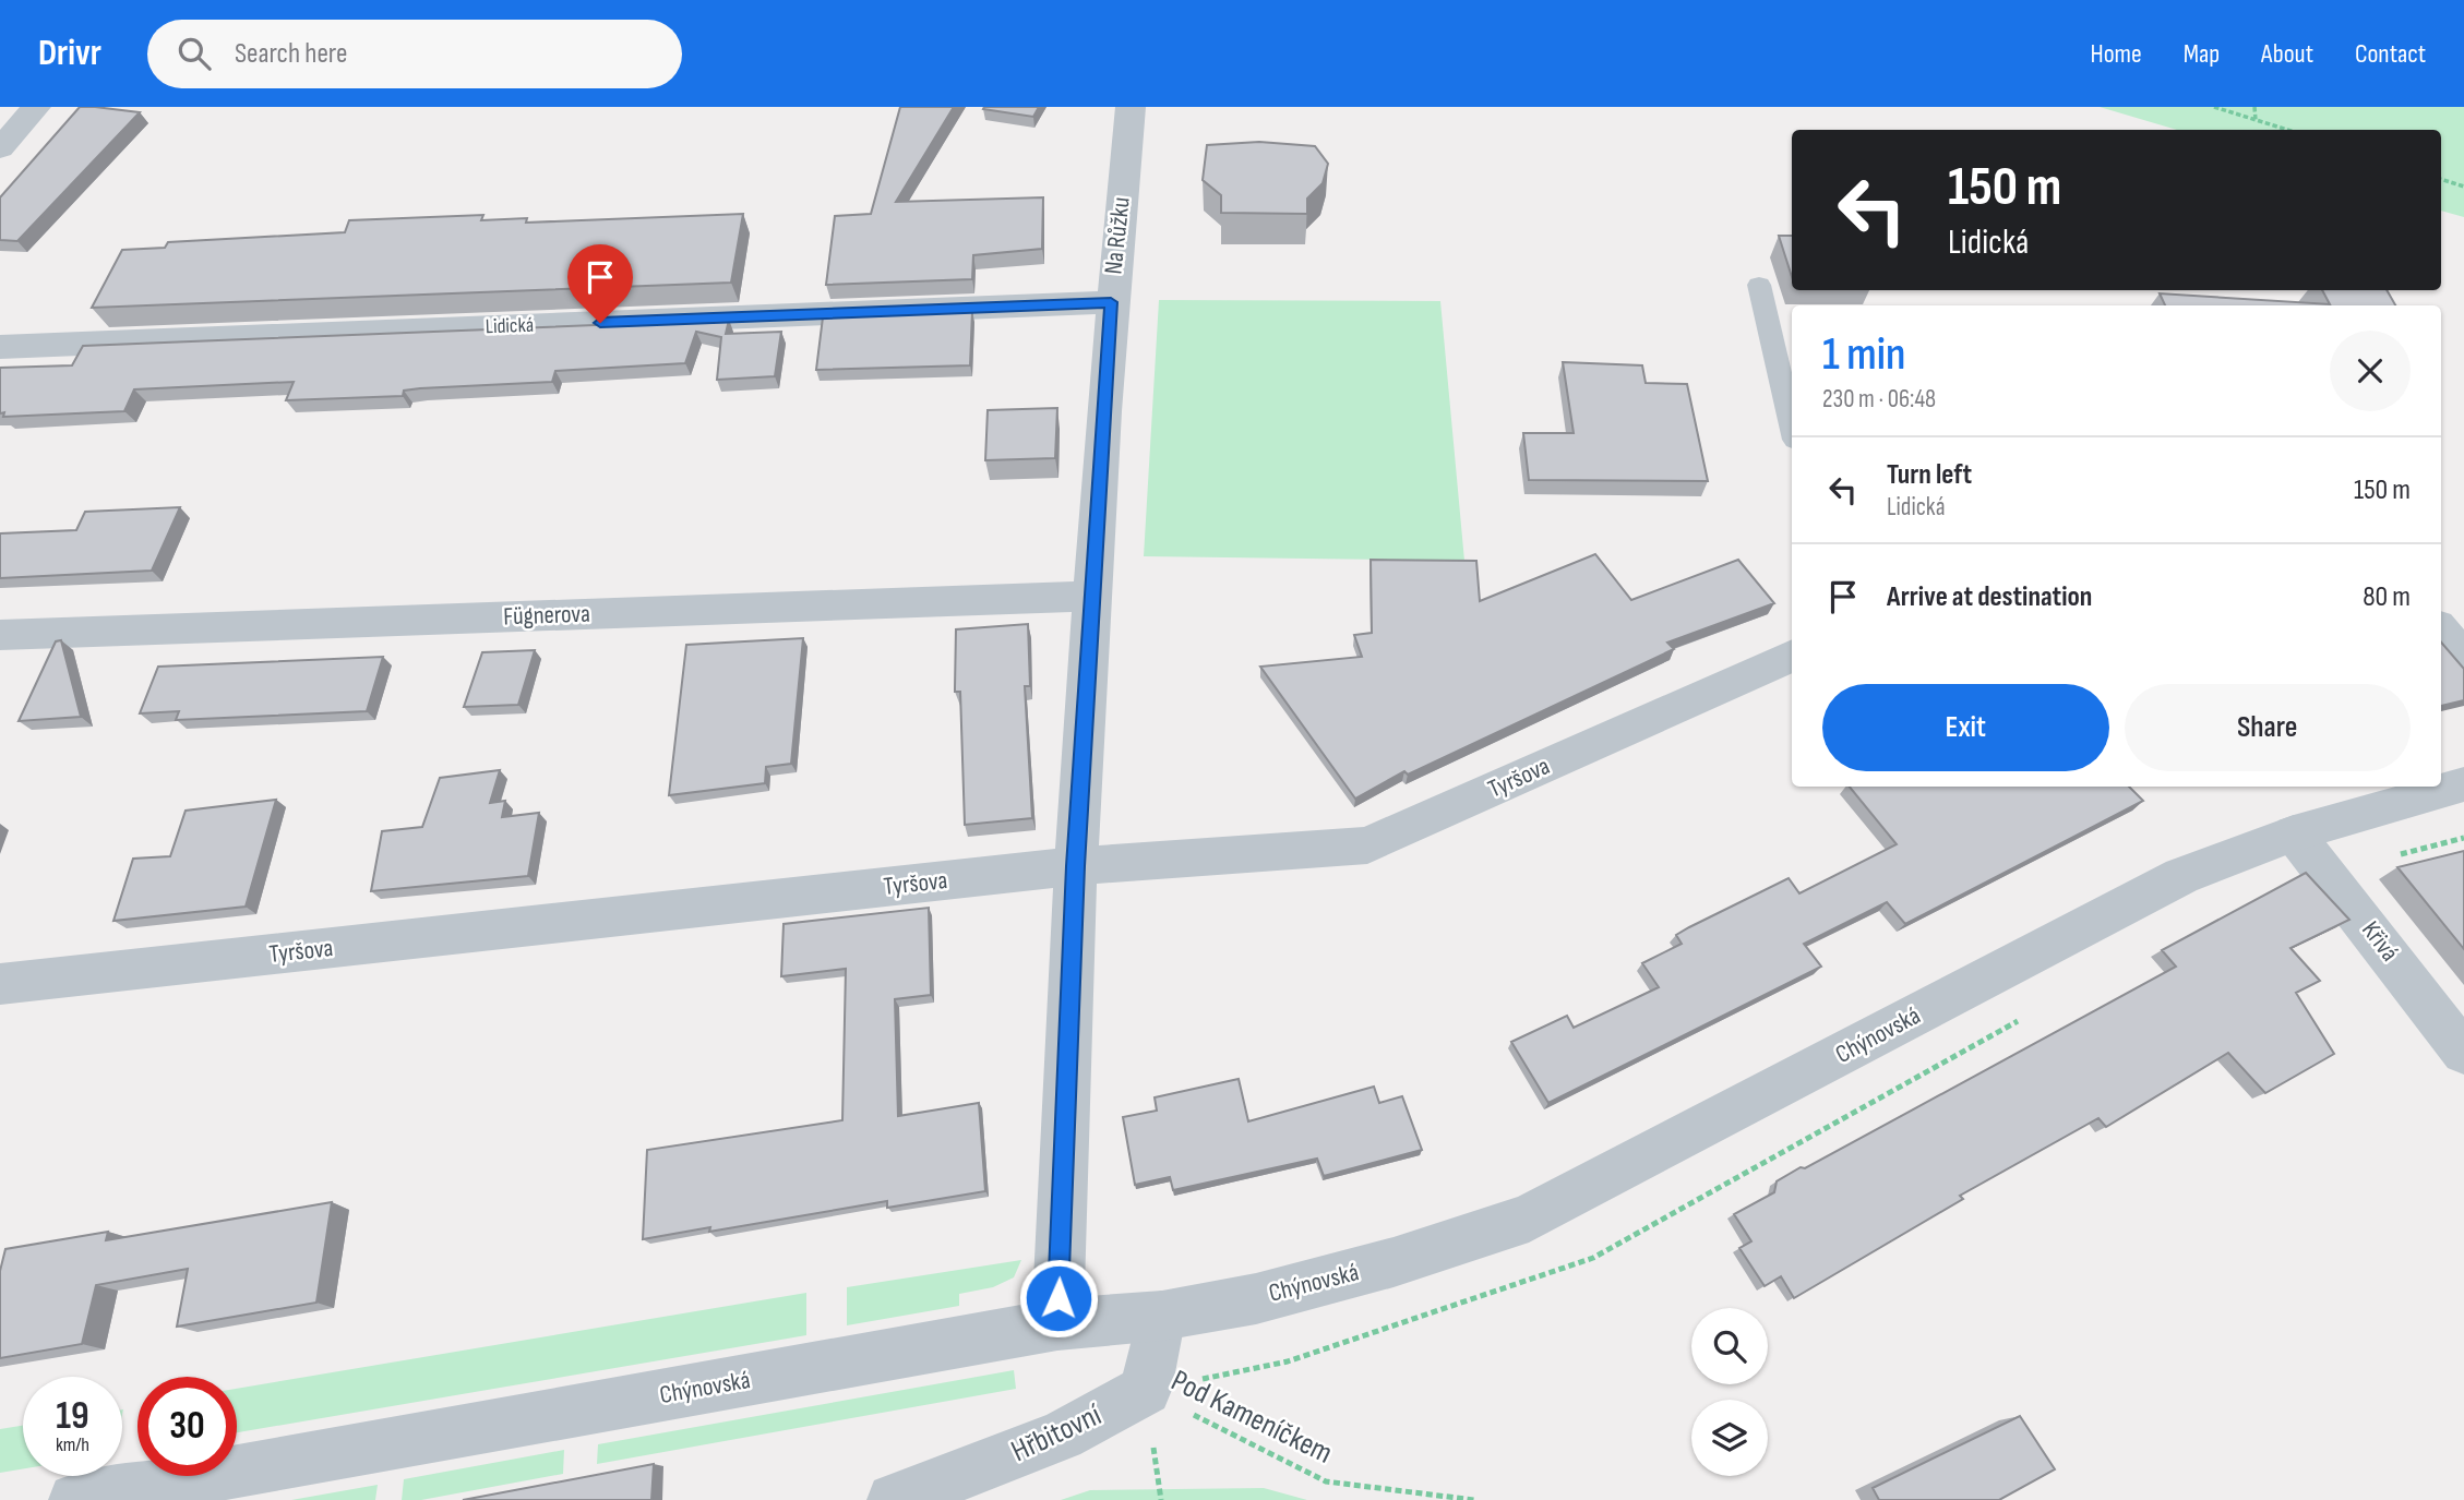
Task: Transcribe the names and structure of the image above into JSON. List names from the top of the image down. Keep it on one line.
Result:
{"streets":{"street":["Na Růžku","Lidická","Fügnerova","Tyršova","Křivá","Chýnovská","Hřbitovní"],"path":["Pod Kameníčkem"]},"crossings":[["Na Růžku","Lidická"],["Na Růžku","Fügnerova"],["Na Růžku","Tyršova"],["Na Růžku","Chýnovská"],["Křivá","Chýnovská"],["Pod Kameníčkem","Hřbitovní"]],"page":{"header":"Drivr","search":"Search here","nav":["Home","Map","About","Contact"],"turn":["150 m","Lidická"],"heading":["1 min","230 m · 06:48"],"list":[{"name":"Turn left","note":"Lidická","value":"150 m"},{"name":"Arrive at destination","value":"80 m"}],"buttons":["Exit","Share"],"speed":"19 km/h","limit":"30"}}
